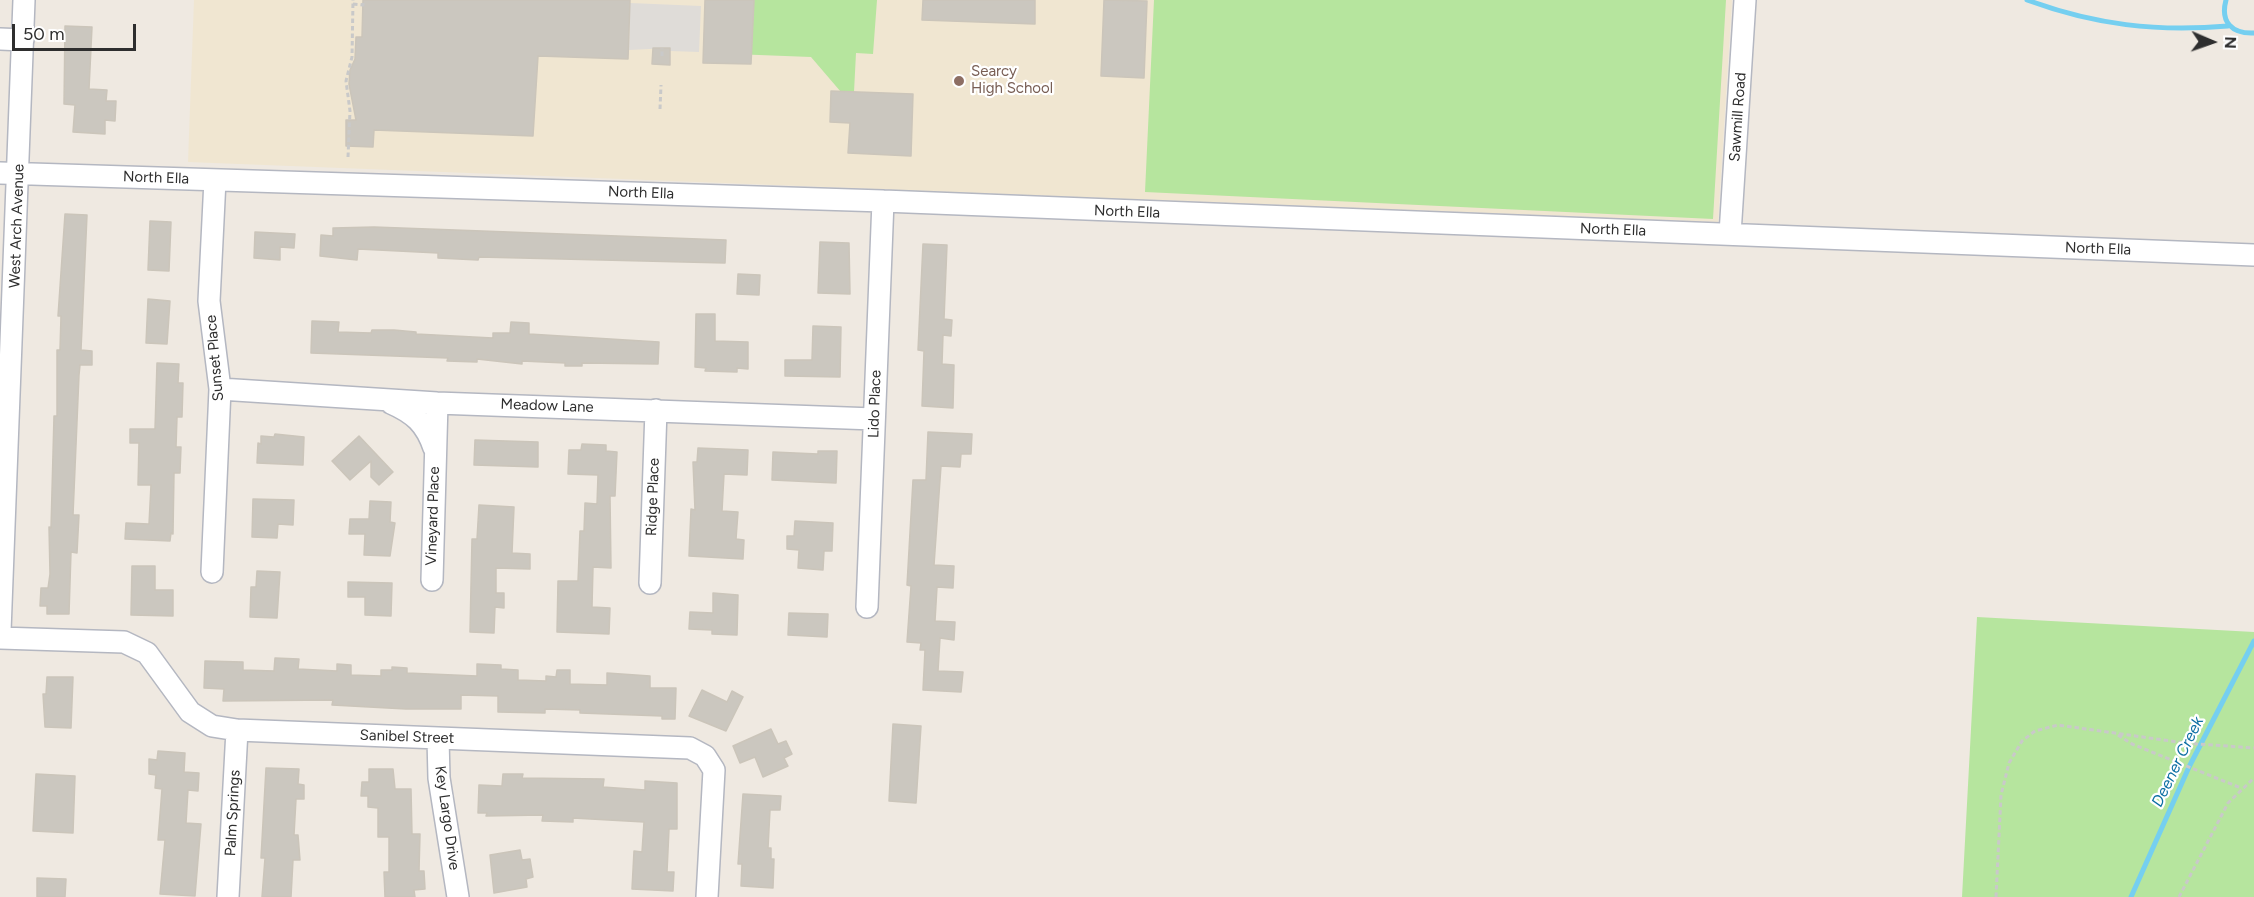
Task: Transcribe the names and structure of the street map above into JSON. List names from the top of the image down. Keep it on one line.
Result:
{"streets":{"street":["Sawmill Road","North Ella","West Arch Avenue","Sunset Place","Lido Place","Meadow Lane","Ridge Place","Vineyard Place","Sanibel Street","Palm Springs","Key Largo Drive"]},"crossings":[["Sawmill Road","North Ella"],["North Ella","West Arch Avenue"],["North Ella","Sunset Place"],["North Ella","Lido Place"],["Sunset Place","Meadow Lane"],["Lido Place","Meadow Lane"],["Meadow Lane","Ridge Place"],["Meadow Lane","Vineyard Place"],["Sanibel Street","Palm Springs"],["Sanibel Street","Key Largo Drive"]],"water":["Deener Creek"],"places":["Searcy High School"],"scale_bar":"50 m","north":"right"}
